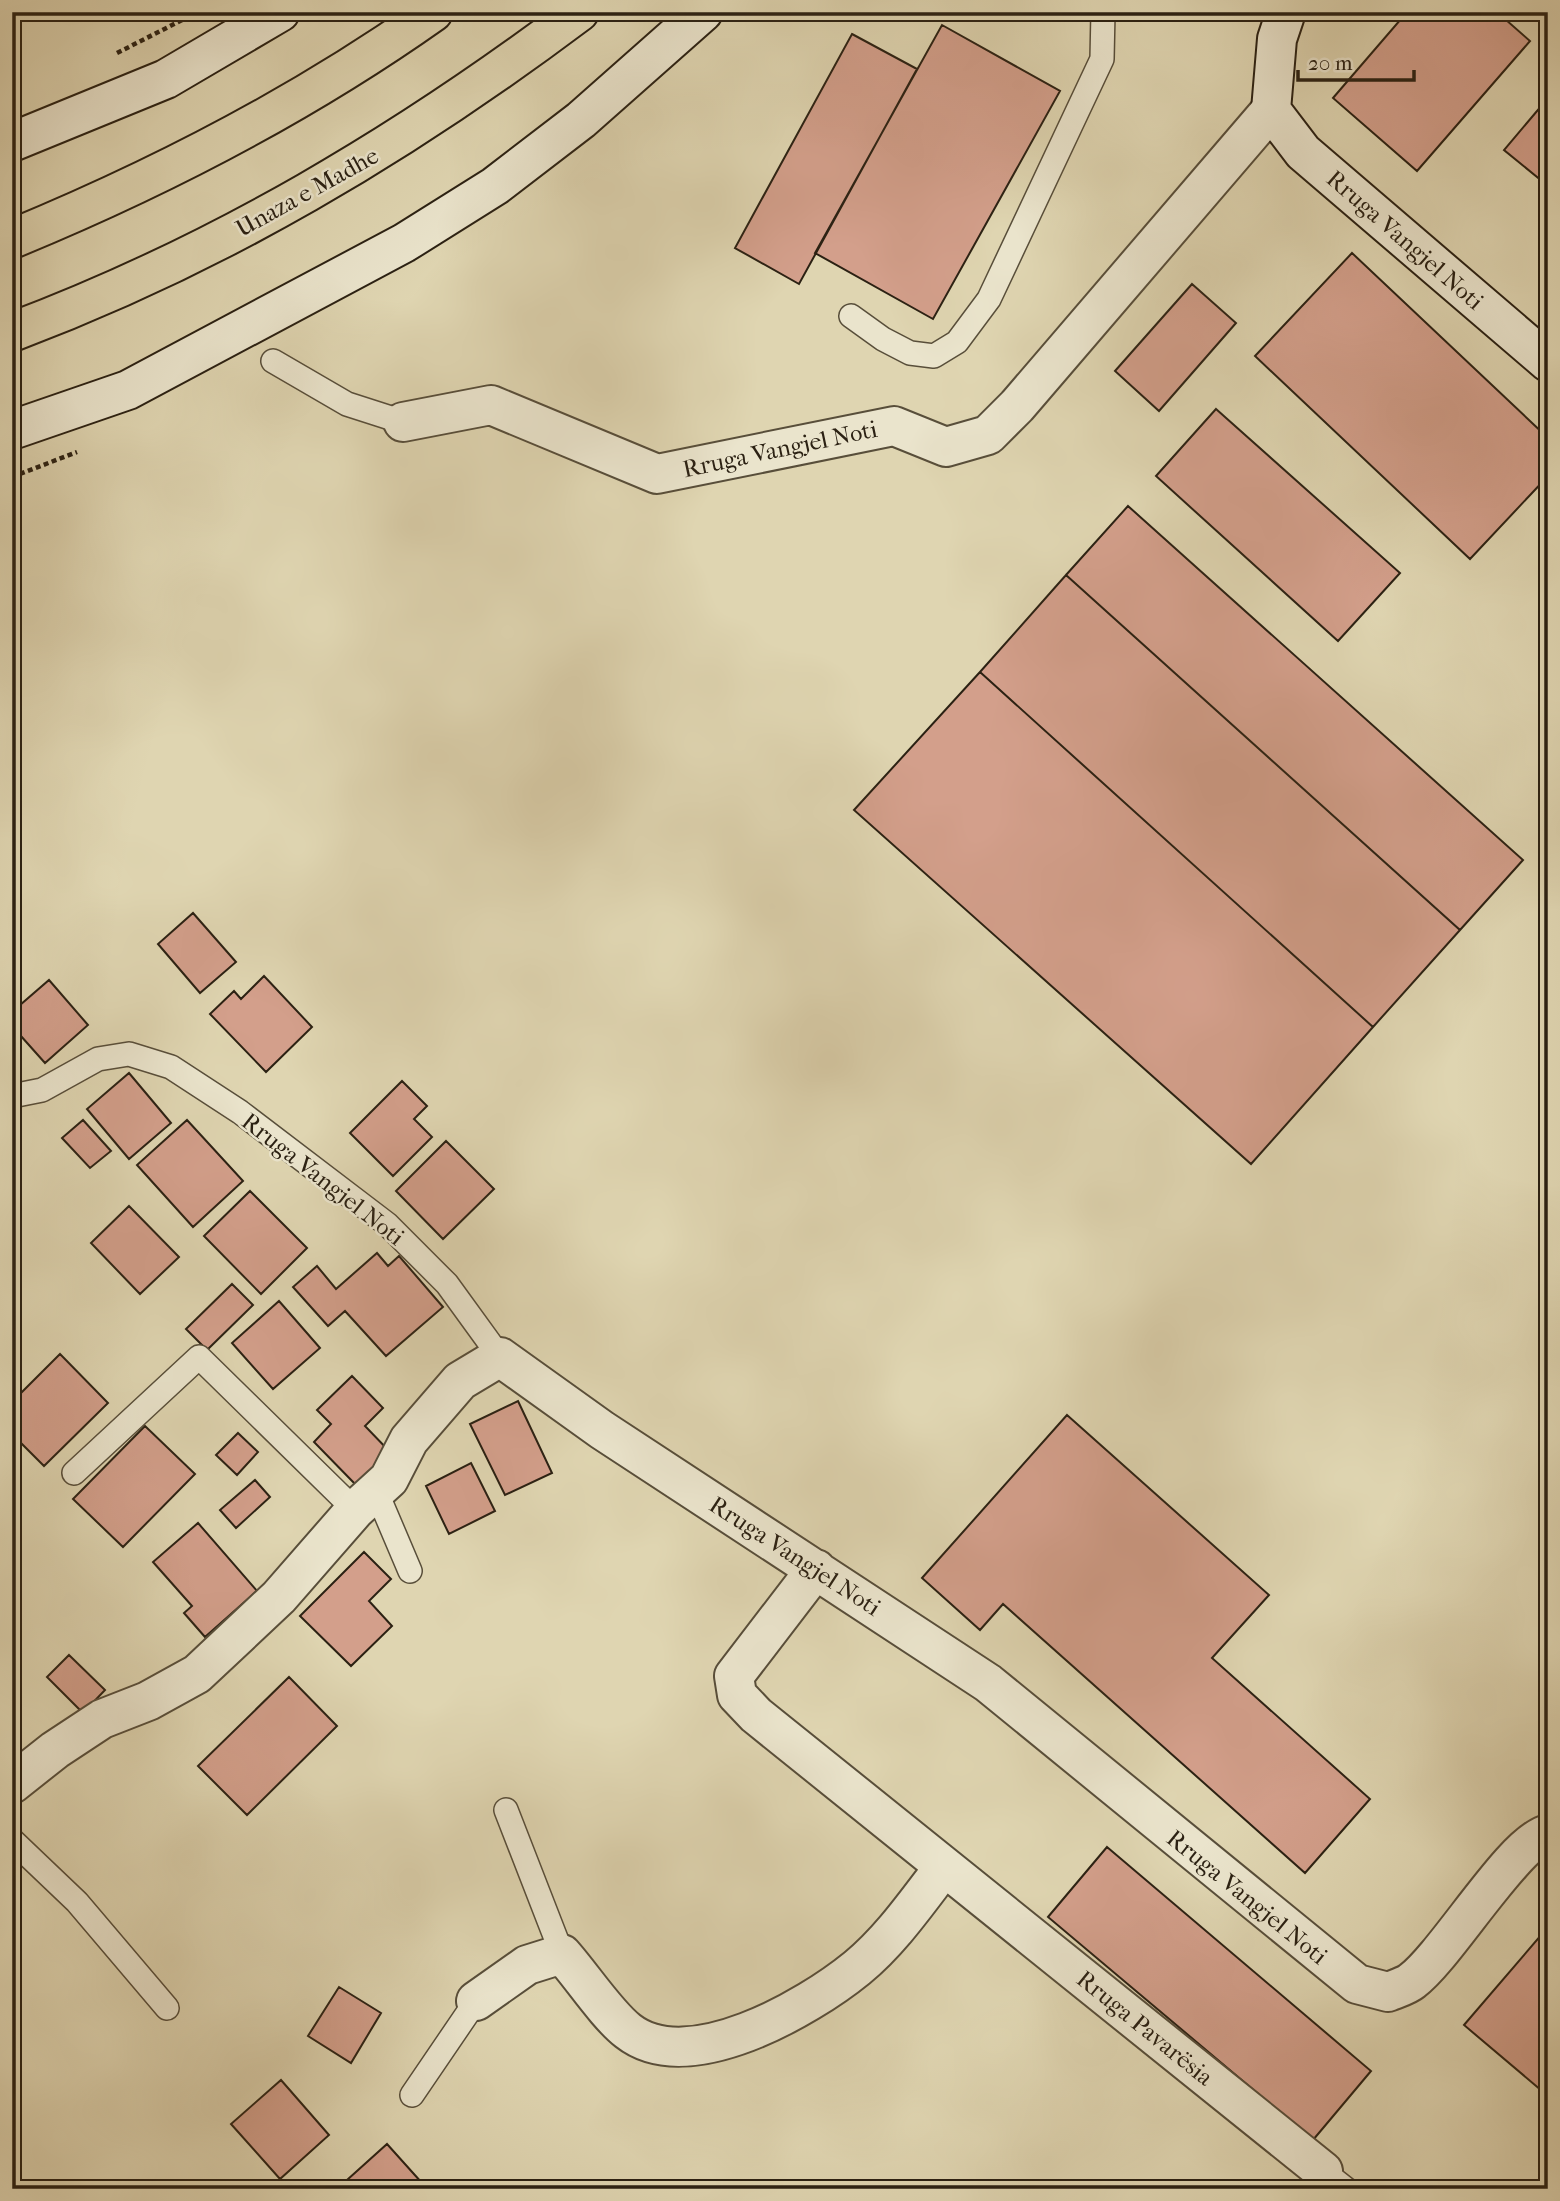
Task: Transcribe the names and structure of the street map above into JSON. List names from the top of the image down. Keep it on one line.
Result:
{"streets":{"highway":["Unaza e Madhe"],"street":["Rruga Vangjel Noti","Rruga Pavarësia"]},"crossings":[["Rruga Vangjel Noti","Rruga Pavarësia"]],"scale_bar":"20 m"}
